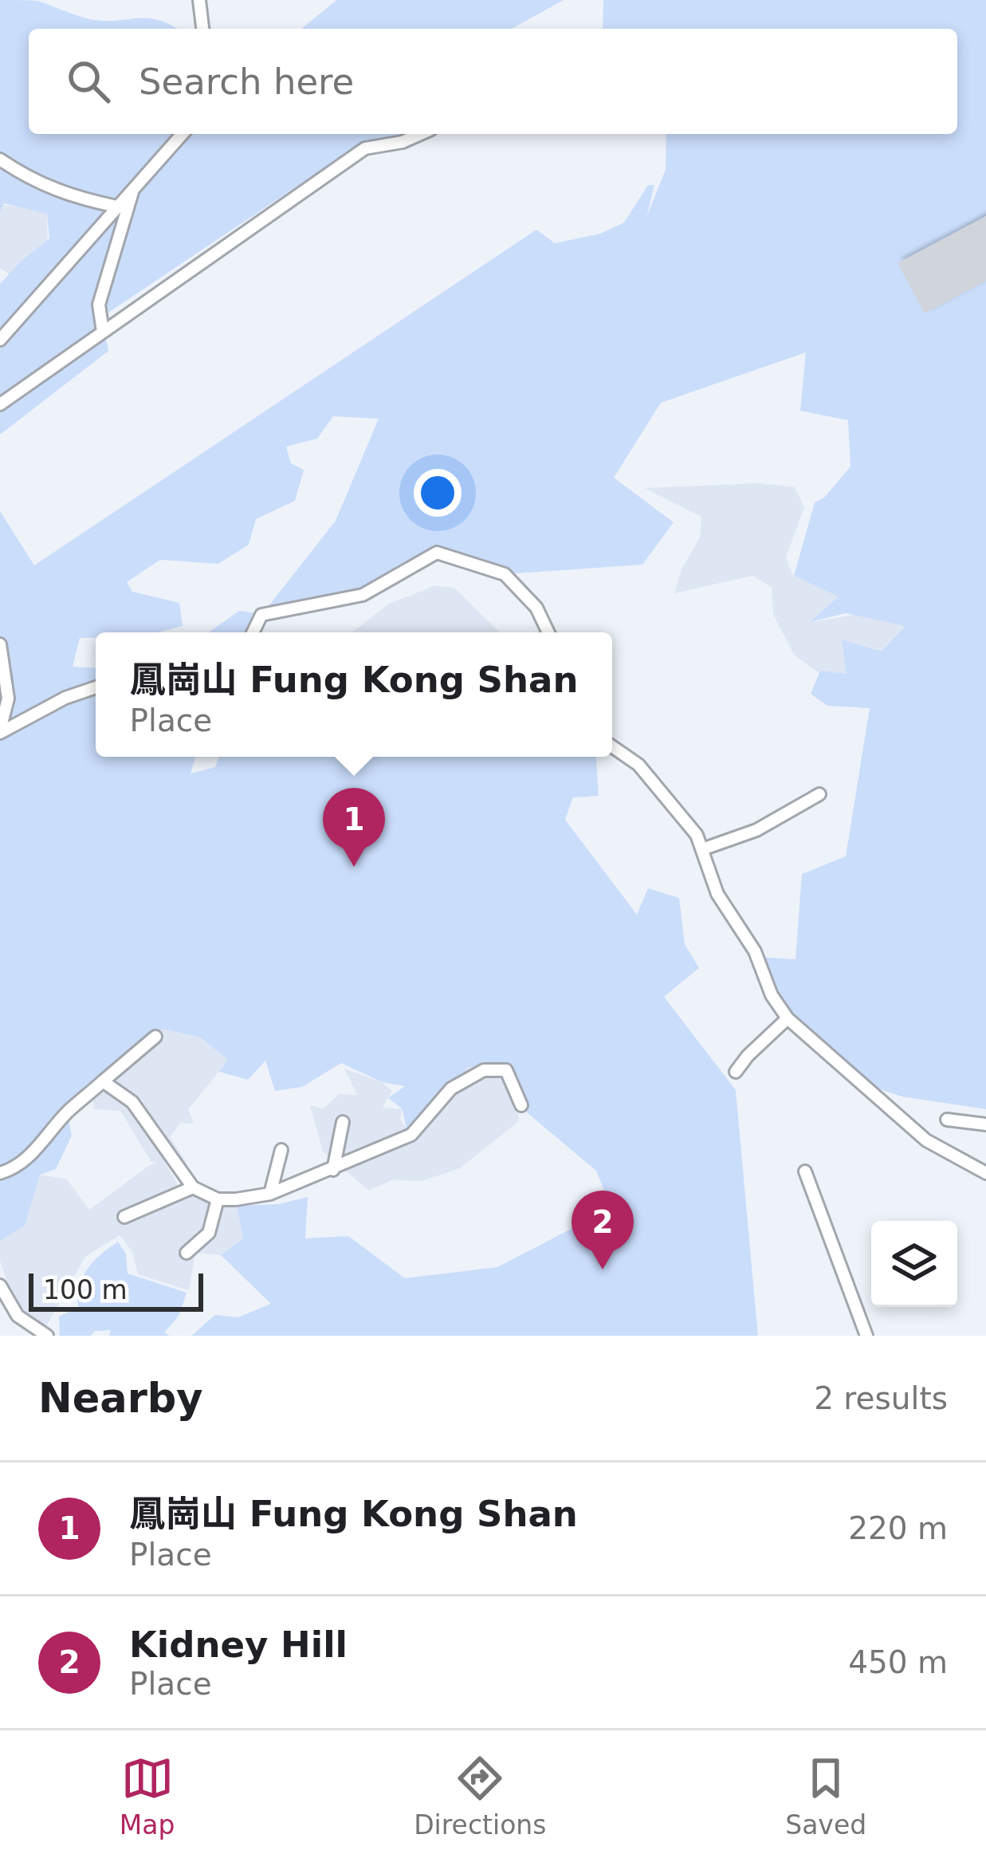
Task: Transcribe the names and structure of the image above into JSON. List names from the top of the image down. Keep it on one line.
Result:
{"scale_bar":"100 m","page":{"search":"Search here","popup":["鳳崗山 Fung Kong Shan","Place"],"pins":["1","2"],"scale":"100 m","heading":["Nearby","2 results"],"list":[{"mark":"1","name":"鳳崗山 Fung Kong Shan","note":"Place","value":"220 m"},{"mark":"2","name":"Kidney Hill","note":"Place","value":"450 m"}],"nav":["Map","Directions","Saved"]}}
